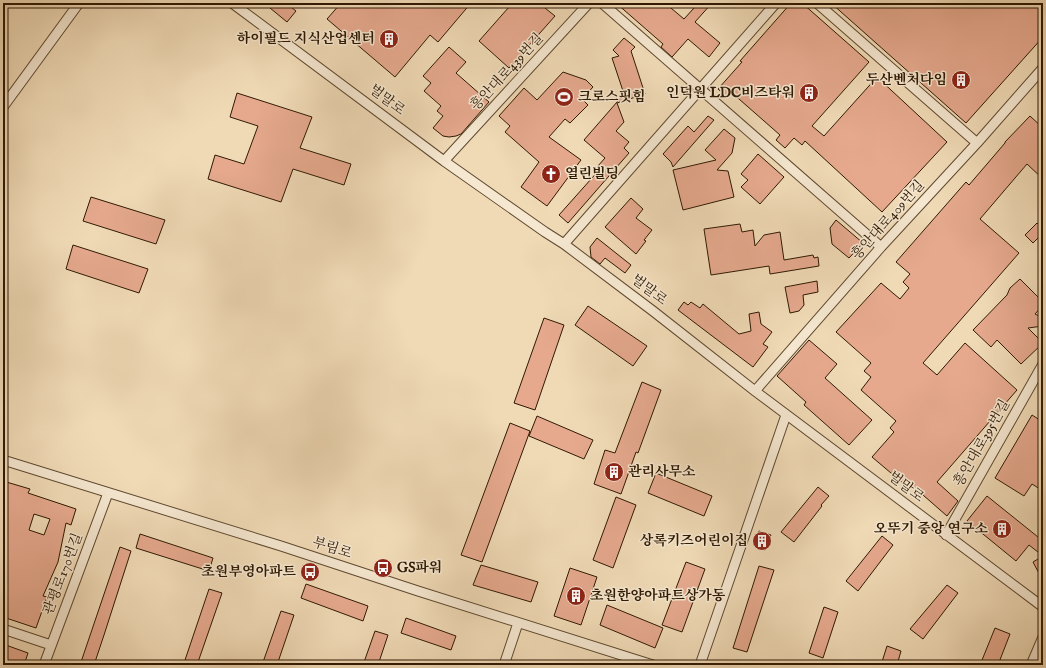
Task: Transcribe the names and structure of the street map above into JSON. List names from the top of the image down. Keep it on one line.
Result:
{"streets":{"street":["흥안대로439번길","벌말로","흥안대로409번길","흥안대로395번길","부림로","관평로170번길"]},"crossings":[["흥안대로439번길","벌말로"],["벌말로","흥안대로409번길"],["벌말로","흥안대로395번길"],["부림로","관평로170번길"]],"places":{"building":["하이필드 지식산업센터","두산벤처다임","인덕원 LDC비즈타워","관리사무소","오뚜기 중앙 연구소","상록키즈어린이집","초원한양아파트상가동"],"sports":["크로스핏힘"],"church":["열린빌딩"],"bus stop":["GS파워","초원부영아파트"]}}
